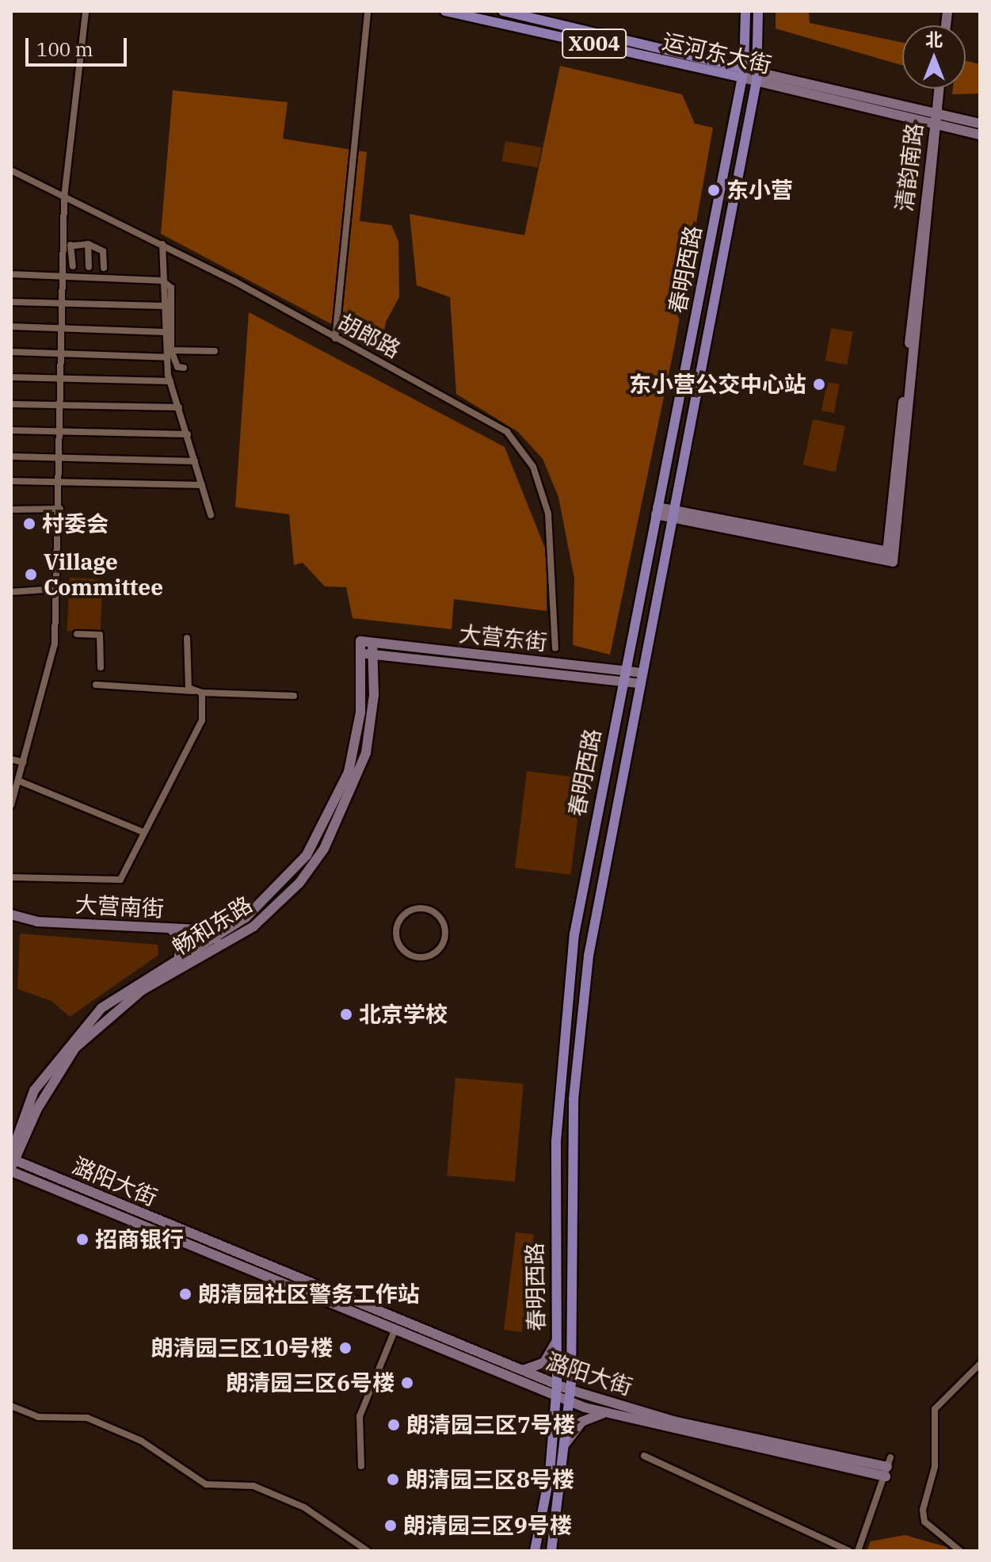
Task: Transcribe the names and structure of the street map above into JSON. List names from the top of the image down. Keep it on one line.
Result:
{"streets":{"main road":["X004","运河东大街","清韵南路","春明西路","大营东街","大营南街","畅和东路","潞阳大街"],"street":["胡郎路"]},"crossings":[["运河东大街","清韵南路"],["运河东大街","春明西路"],["清韵南路","春明西路"],["春明西路","大营东街"],["春明西路","潞阳大街"],["大营东街","畅和东路"],["大营南街","畅和东路"],["畅和东路","潞阳大街"]],"places":["东小营","东小营公交中心站","村委会","Village Committee","北京学校","招商银行","朗清园社区警务工作站","朗清园三区10号楼","朗清园三区6号楼","朗清园三区7号楼","朗清园三区8号楼","朗清园三区9号楼"],"scale_bar":"100 m","north":"top"}
